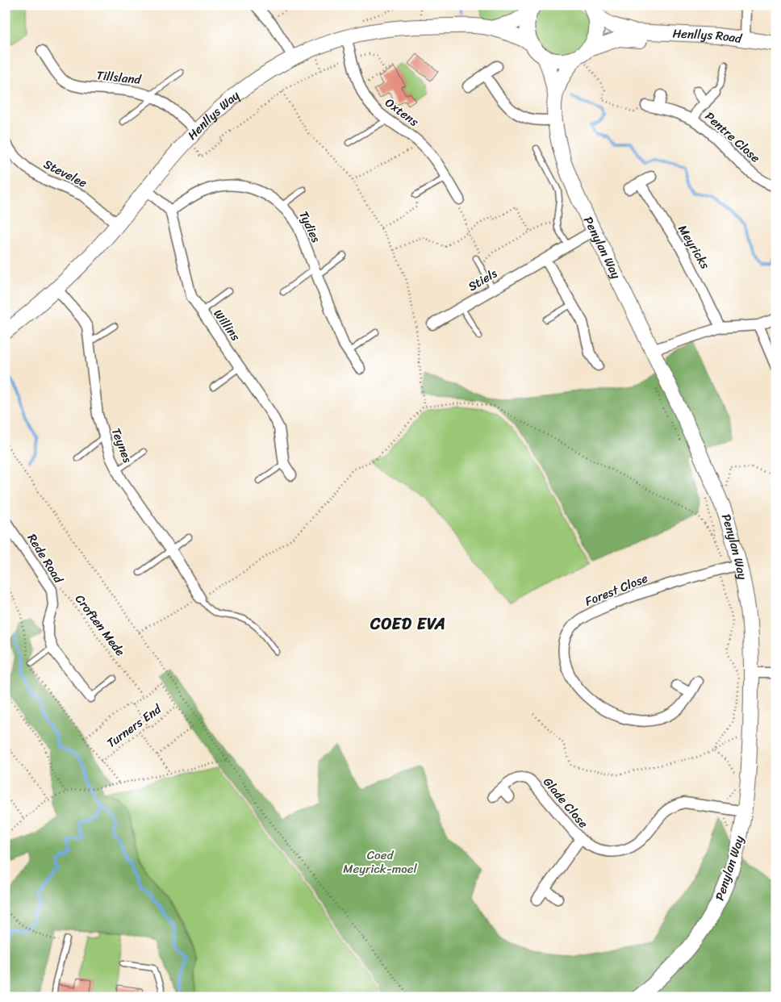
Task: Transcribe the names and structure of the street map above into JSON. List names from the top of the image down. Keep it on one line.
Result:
{"streets":{"street":["Henllys Road","Tillsland","Oxtens","Henllys Way","Pentre Close","Stevelee","Tydies","Meyricks","Penylan Way","Stiels","Willins","Teynes","Rede Road","Forest Close","Glade Close"],"path":["Croften Mede","Turners End"]},"crossings":[["Henllys Road","Penylan Way"],["Tillsland","Henllys Way"],["Oxtens","Henllys Way"],["Henllys Way","Stevelee"],["Henllys Way","Teynes"],["Tydies","Willins"],["Penylan Way","Stiels"],["Penylan Way","Forest Close"],["Penylan Way","Glade Close"],["Croften Mede","Turners End"]],"districts":["COED EVA"],"parks":["Coed Meyrick-moel"]}
